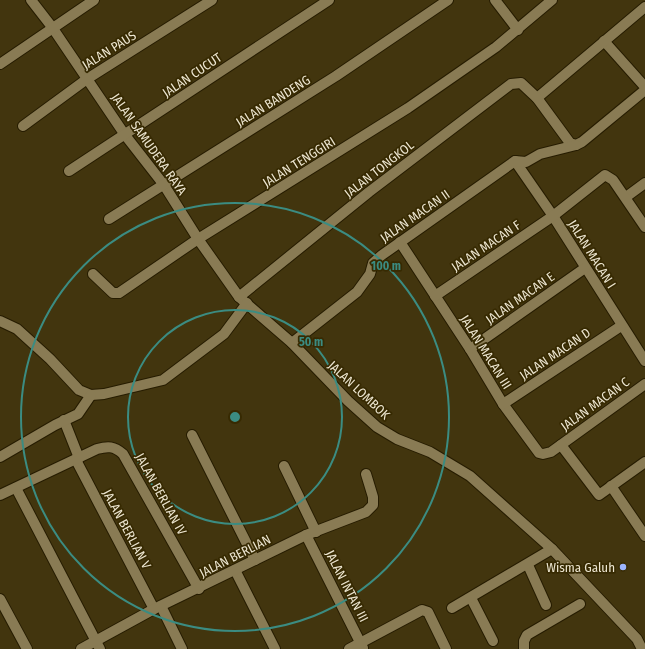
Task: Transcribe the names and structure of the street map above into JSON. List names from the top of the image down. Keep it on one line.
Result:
{"streets":{"street":["JALAN PAUS","JALAN CUCUT","JALAN BANDENG","JALAN SAMUDERA RAYA","JALAN TENGGIRI","JALAN TONGKOL","JALAN MACAN II","JALAN MACAN F","JALAN MACAN I","JALAN MACAN E","JALAN MACAN III","JALAN MACAN D","JALAN LOMBOK","JALAN MACAN C","JALAN BERLIAN IV","JALAN BERLIAN V","JALAN BERLIAN","JALAN INTAN III"]},"crossings":[["JALAN PAUS","JALAN SAMUDERA RAYA"],["JALAN CUCUT","JALAN SAMUDERA RAYA"],["JALAN BANDENG","JALAN SAMUDERA RAYA"],["JALAN SAMUDERA RAYA","JALAN TENGGIRI"],["JALAN SAMUDERA RAYA","JALAN TONGKOL"],["JALAN SAMUDERA RAYA","JALAN LOMBOK"],["JALAN TONGKOL","JALAN MACAN II"],["JALAN TONGKOL","JALAN LOMBOK"],["JALAN MACAN II","JALAN MACAN I"],["JALAN MACAN II","JALAN MACAN III"],["JALAN MACAN II","JALAN LOMBOK"],["JALAN MACAN F","JALAN MACAN I"],["JALAN MACAN F","JALAN MACAN III"],["JALAN MACAN I","JALAN MACAN E"],["JALAN MACAN I","JALAN MACAN D"],["JALAN MACAN E","JALAN MACAN III"],["JALAN MACAN III","JALAN MACAN D"],["JALAN MACAN III","JALAN MACAN C"],["JALAN BERLIAN IV","JALAN BERLIAN V"],["JALAN BERLIAN IV","JALAN BERLIAN"],["JALAN BERLIAN V","JALAN BERLIAN"],["JALAN BERLIAN","JALAN INTAN III"]],"places":["Wisma Galuh"],"rings":["100 m","50 m"]}
